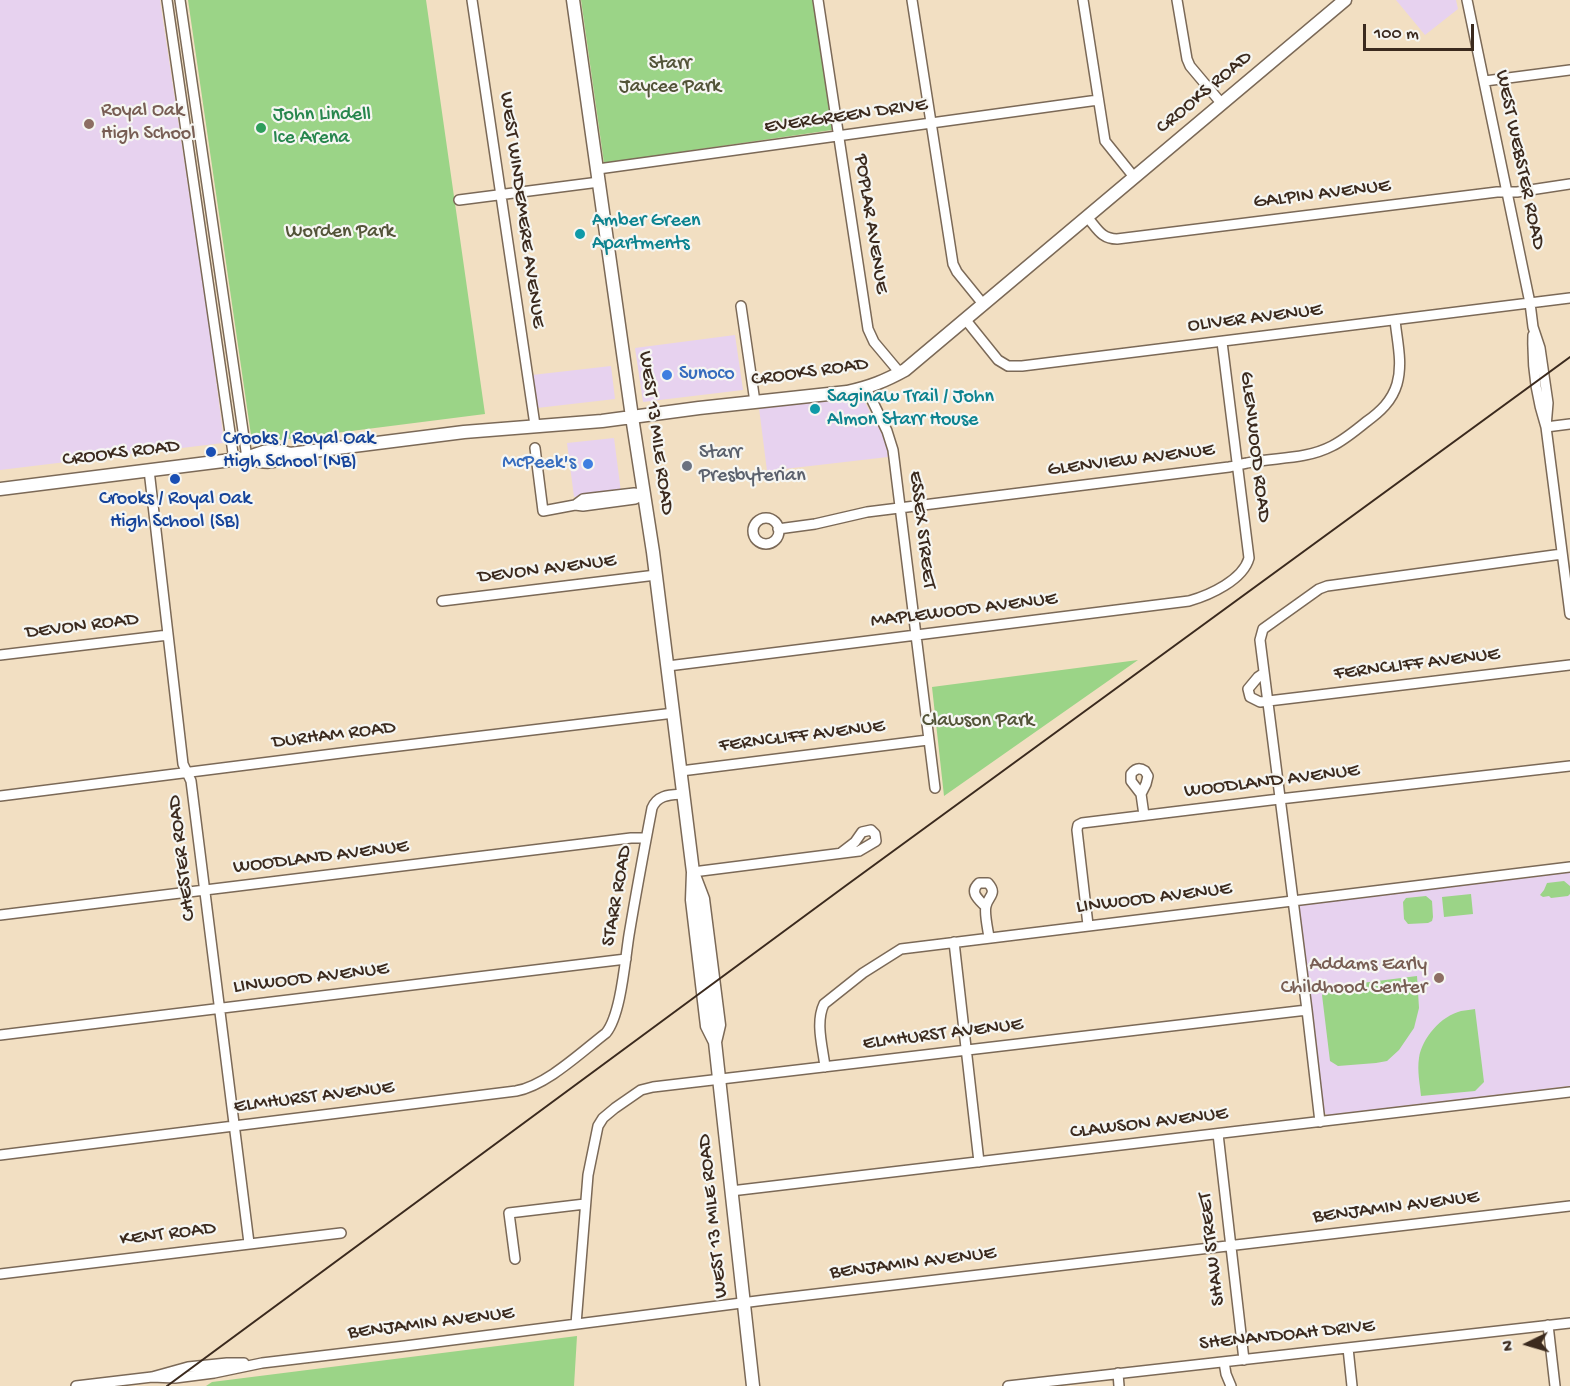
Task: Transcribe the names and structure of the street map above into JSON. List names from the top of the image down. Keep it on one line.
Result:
{"streets":{"main road":["CROOKS ROAD","WEST 13 MILE ROAD"],"street":["EVERGREEN DRIVE","WEST WEBSTER ROAD","GALPIN AVENUE","WEST WINDEMERE AVENUE","POPLAR AVENUE","OLIVER AVENUE","GLENWOOD ROAD","GLENVIEW AVENUE","ESSEX STREET","DEVON AVENUE","MAPLEWOOD AVENUE","DEVON ROAD","FERNCLIFF AVENUE","DURHAM ROAD","WOODLAND AVENUE","CHESTER ROAD","STARR ROAD","LINWOOD AVENUE","ELMHURST AVENUE","CLAWSON AVENUE","BENJAMIN AVENUE","KENT ROAD","SHAW STREET","SHENANDOAH DRIVE"]},"crossings":[["CROOKS ROAD","GALPIN AVENUE"],["CROOKS ROAD","WEST WINDEMERE AVENUE"],["CROOKS ROAD","POPLAR AVENUE"],["CROOKS ROAD","OLIVER AVENUE"],["CROOKS ROAD","WEST 13 MILE ROAD"],["CROOKS ROAD","ESSEX STREET"],["CROOKS ROAD","CHESTER ROAD"],["EVERGREEN DRIVE","POPLAR AVENUE"],["EVERGREEN DRIVE","WEST 13 MILE ROAD"],["WEST WEBSTER ROAD","GALPIN AVENUE"],["WEST WEBSTER ROAD","OLIVER AVENUE"],["OLIVER AVENUE","GLENWOOD ROAD"],["OLIVER AVENUE","GLENVIEW AVENUE"],["WEST 13 MILE ROAD","DEVON AVENUE"],["WEST 13 MILE ROAD","MAPLEWOOD AVENUE"],["WEST 13 MILE ROAD","FERNCLIFF AVENUE"],["WEST 13 MILE ROAD","DURHAM ROAD"],["WEST 13 MILE ROAD","STARR ROAD"],["WEST 13 MILE ROAD","ELMHURST AVENUE"],["WEST 13 MILE ROAD","CLAWSON AVENUE"],["WEST 13 MILE ROAD","BENJAMIN AVENUE"],["GLENWOOD ROAD","GLENVIEW AVENUE"],["GLENWOOD ROAD","MAPLEWOOD AVENUE"],["GLENVIEW AVENUE","ESSEX STREET"],["ESSEX STREET","MAPLEWOOD AVENUE"],["ESSEX STREET","FERNCLIFF AVENUE"],["DEVON ROAD","CHESTER ROAD"],["DURHAM ROAD","CHESTER ROAD"],["WOODLAND AVENUE","CHESTER ROAD"],["WOODLAND AVENUE","STARR ROAD"],["WOODLAND AVENUE","LINWOOD AVENUE"],["CHESTER ROAD","LINWOOD AVENUE"],["CHESTER ROAD","ELMHURST AVENUE"],["CHESTER ROAD","KENT ROAD"],["STARR ROAD","LINWOOD AVENUE"],["STARR ROAD","ELMHURST AVENUE"],["LINWOOD AVENUE","ELMHURST AVENUE"],["CLAWSON AVENUE","SHAW STREET"],["BENJAMIN AVENUE","SHAW STREET"],["SHAW STREET","SHENANDOAH DRIVE"]],"parks":["Starr Jaycee Park","Worden Park","Clawson Park"],"places":["Royal Oak High School","John Lindell Ice Arena","Amber Green Apartments","Sunoco","Saginaw Trail / John Almon Starr House","Crooks / Royal Oak High School (NB)","McPeek's","Starr Presbyterian","Crooks / Royal Oak High School (SB)","Addams Early Childhood Center"],"scale_bar":"100 m","north":"left"}
